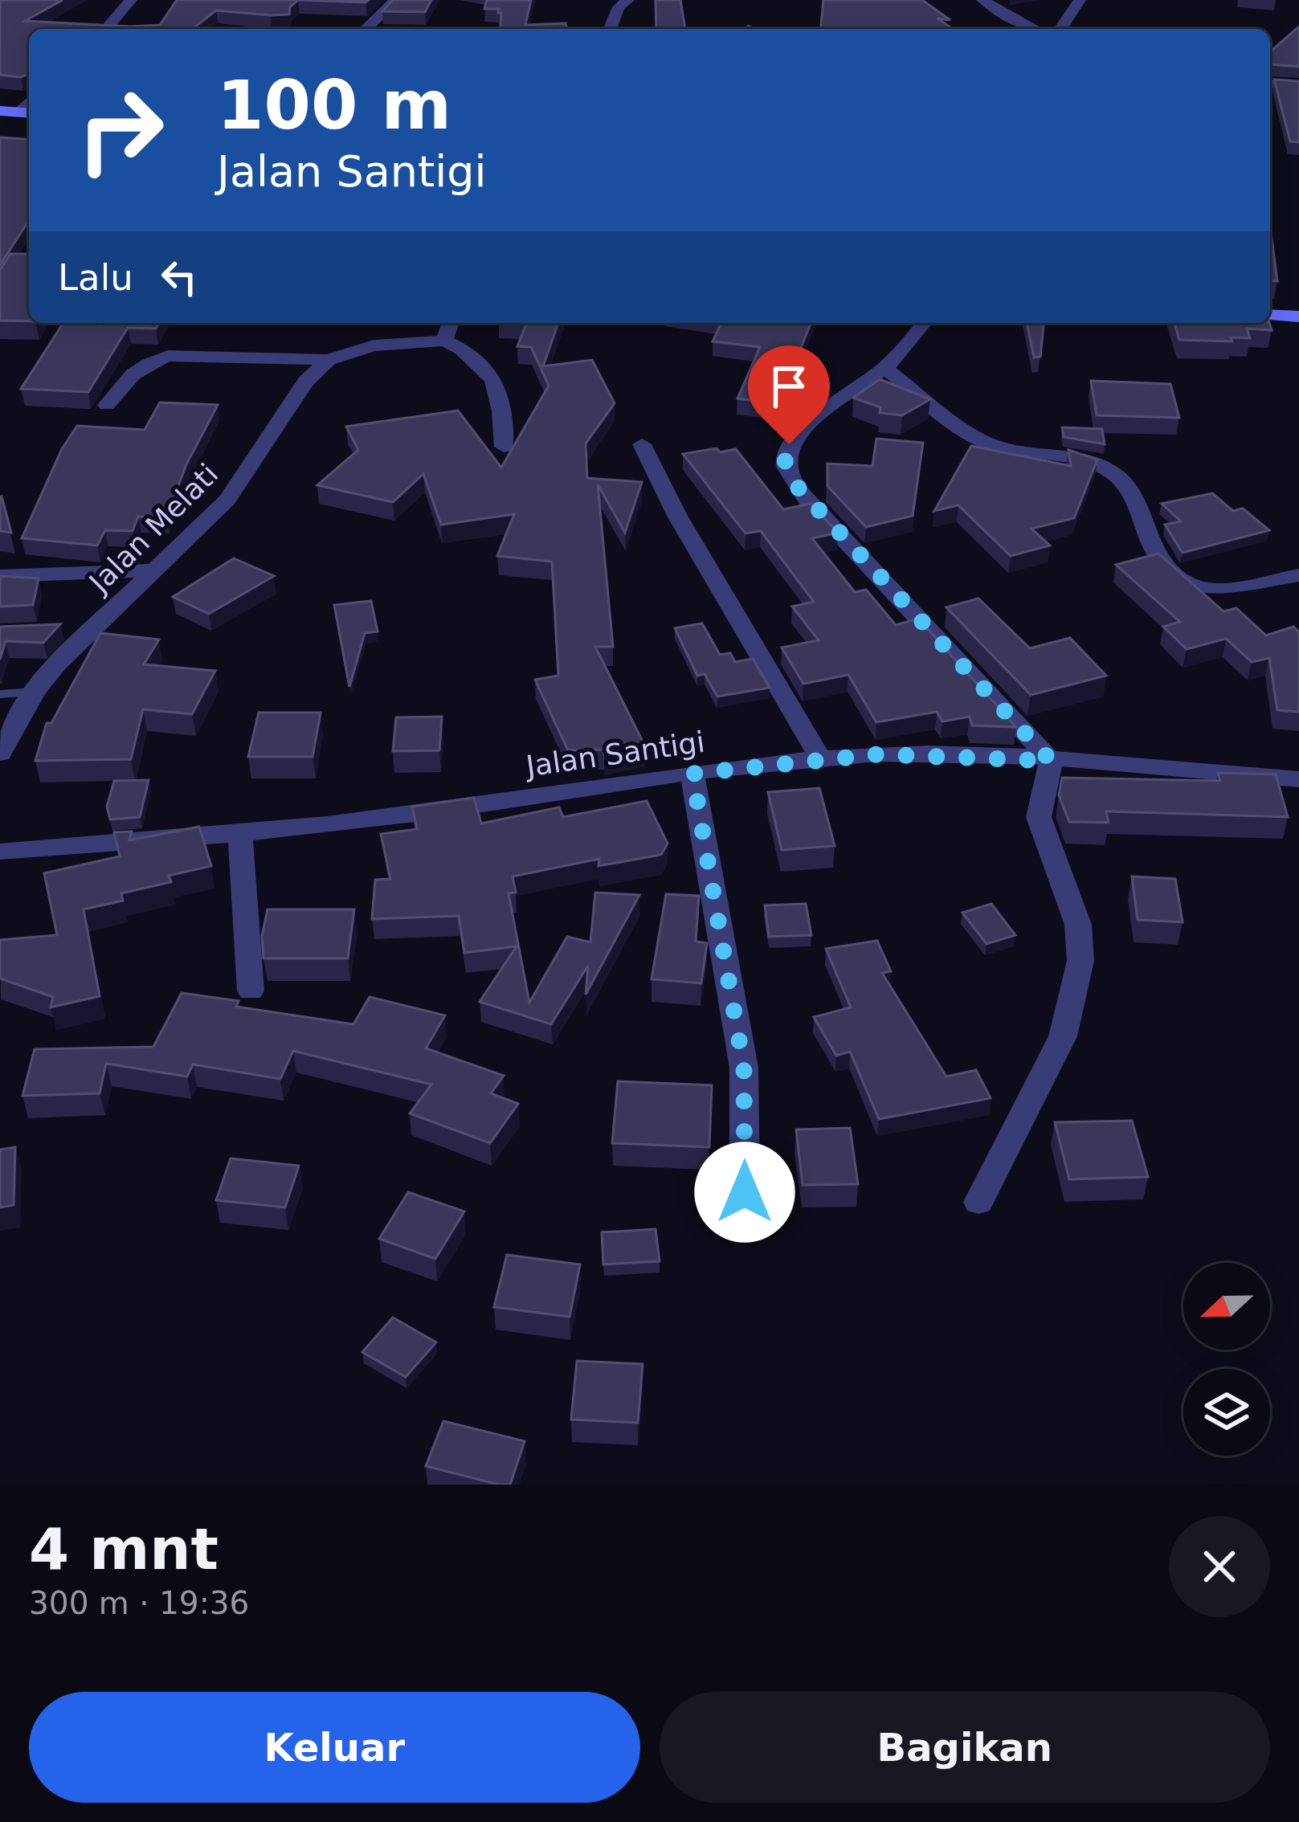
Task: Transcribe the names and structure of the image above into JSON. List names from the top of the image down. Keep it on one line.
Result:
{"streets":{"street":["Jalan Melati","Jalan Santigi"]},"north":"left","page":{"turn":["100 m","Jalan Santigi"],"then":"Lalu","heading":["4 mnt","300 m · 19:36"],"buttons":["Keluar","Bagikan"]}}
